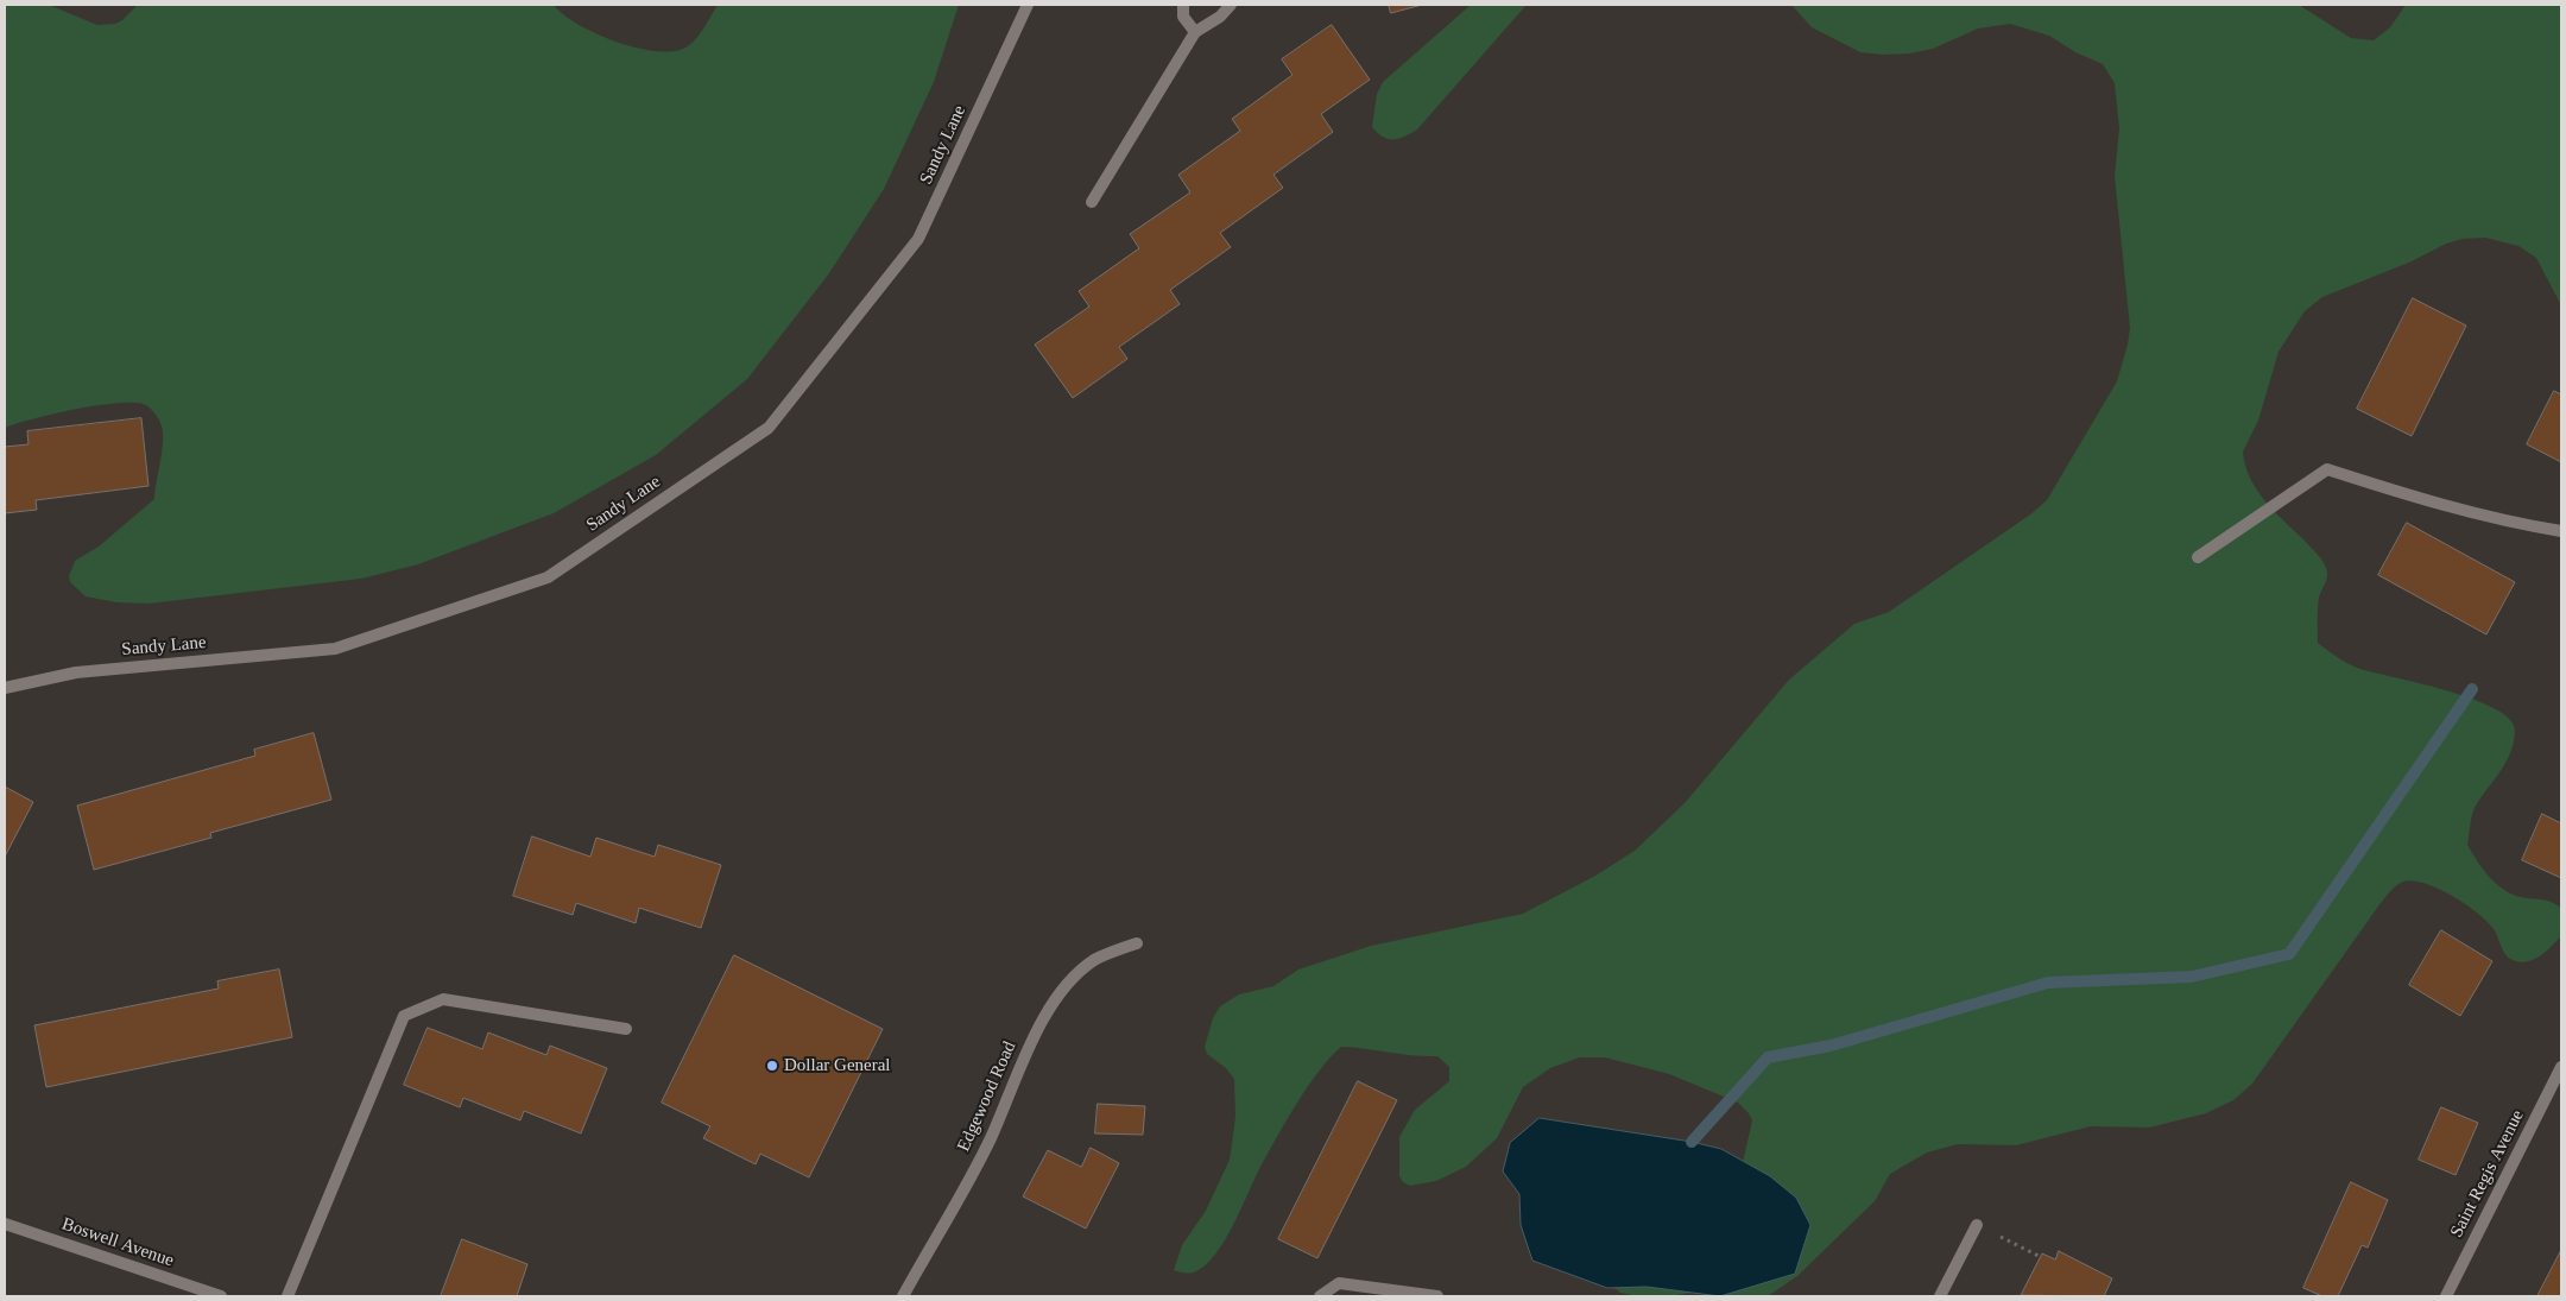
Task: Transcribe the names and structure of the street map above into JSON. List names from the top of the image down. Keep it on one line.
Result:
{"streets":{"street":["Sandy Lane","Edgewood Road","Saint Regis Avenue","Boswell Avenue"]},"places":["Dollar General"]}
